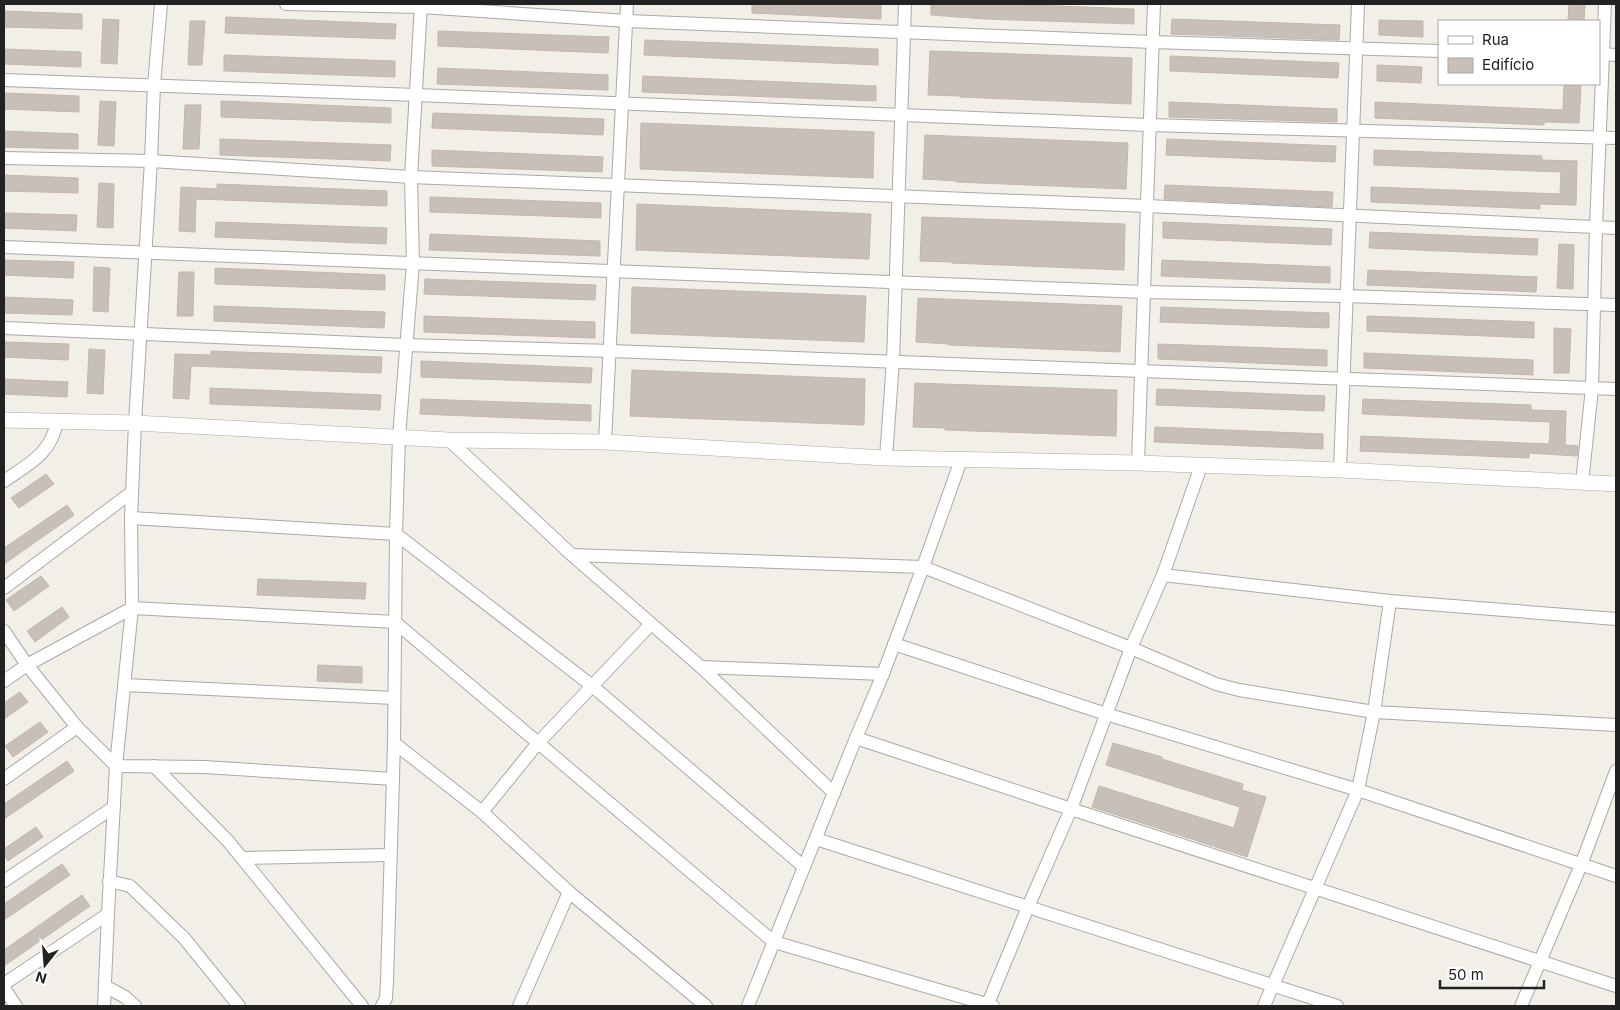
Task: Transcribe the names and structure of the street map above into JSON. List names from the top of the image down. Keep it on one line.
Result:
{"legend":["Rua","Edifício"],"scale_bar":"50 m","north":"bottom"}
